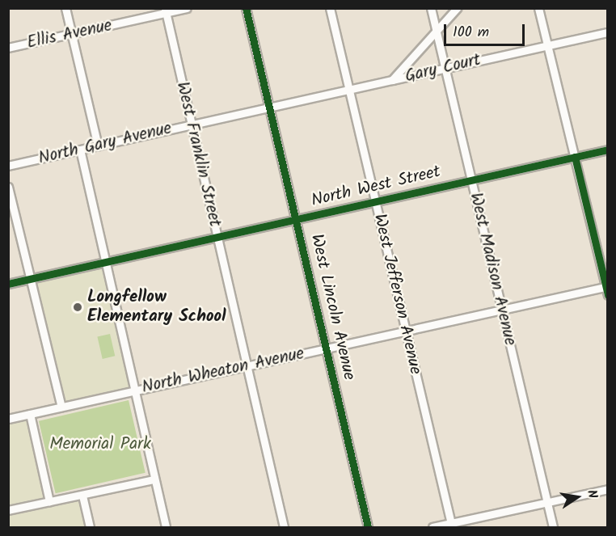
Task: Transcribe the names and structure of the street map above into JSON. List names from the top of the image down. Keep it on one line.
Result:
{"streets":{"street":["Ellis Avenue","Gary Court","North Gary Avenue","West Franklin Street","North West Street","West Madison Avenue","West Jefferson Avenue","West Lincoln Avenue","North Wheaton Avenue"]},"crossings":[["Ellis Avenue","West Franklin Street"],["Gary Court","North Gary Avenue"],["Gary Court","West Madison Avenue"],["North Gary Avenue","West Franklin Street"],["North Gary Avenue","West Jefferson Avenue"],["North Gary Avenue","West Lincoln Avenue"],["West Franklin Street","North West Street"],["West Franklin Street","North Wheaton Avenue"],["North West Street","West Madison Avenue"],["North West Street","West Jefferson Avenue"],["North West Street","West Lincoln Avenue"],["West Madison Avenue","North Wheaton Avenue"],["West Jefferson Avenue","North Wheaton Avenue"],["West Lincoln Avenue","North Wheaton Avenue"]],"parks":["Memorial Park"],"places":["Longfellow Elementary School"],"scale_bar":"100 m","north":"right"}
